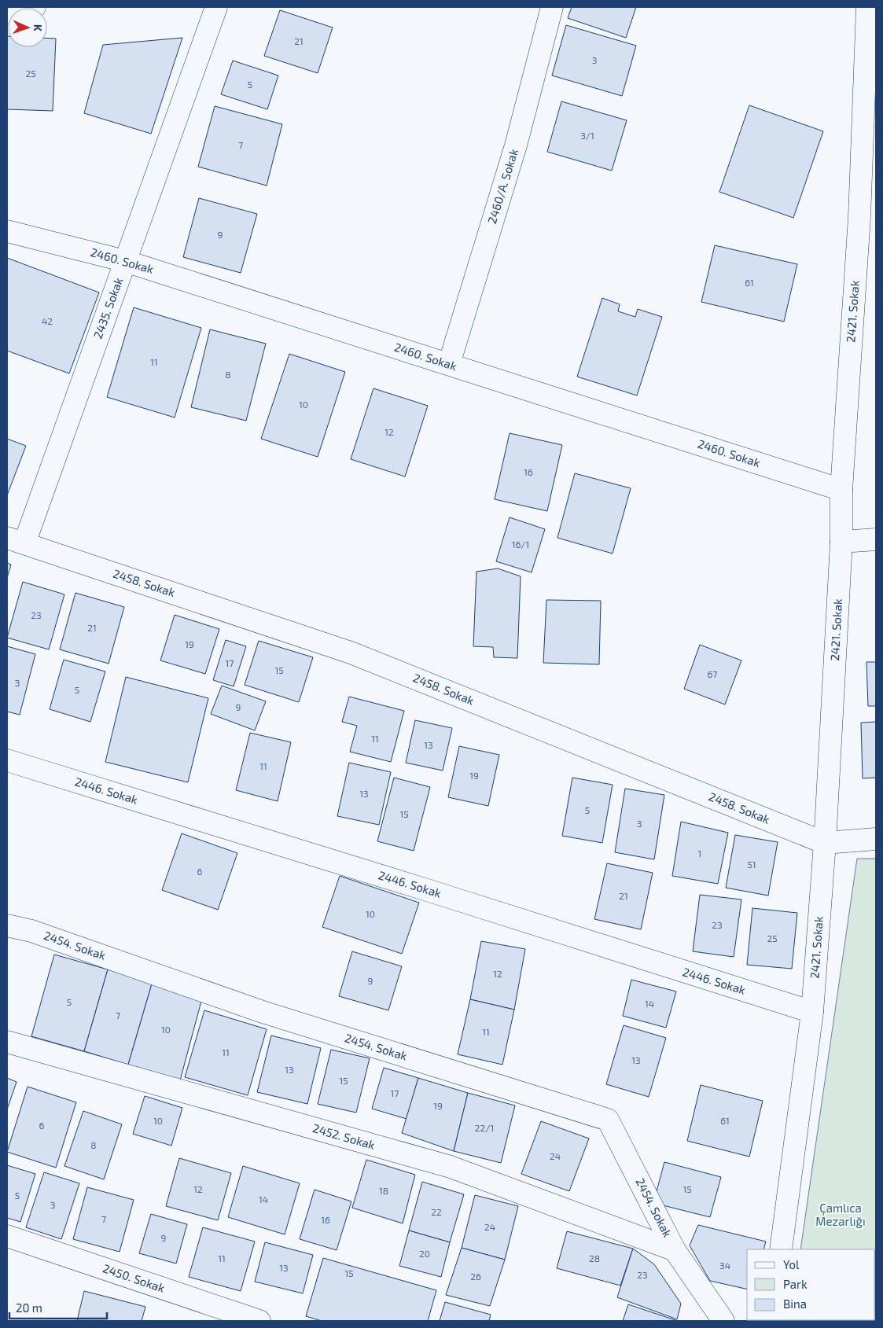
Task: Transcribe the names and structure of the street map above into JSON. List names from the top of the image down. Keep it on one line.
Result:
{"streets":{"street":["2460/A. Sokak","2460. Sokak","2435. Sokak","2421. Sokak","2458. Sokak","2446. Sokak","2454. Sokak","2452. Sokak","2450. Sokak"]},"crossings":[["2460/A. Sokak","2460. Sokak"],["2460. Sokak","2435. Sokak"],["2460. Sokak","2421. Sokak"],["2435. Sokak","2458. Sokak"],["2421. Sokak","2458. Sokak"],["2421. Sokak","2446. Sokak"],["2454. Sokak","2452. Sokak"]],"parks":["Çamlıca Mezarlığı"],"house_numbers":["21","3","25","5","3/1","7","9","61","42","11","8","10","12","16","16/1","23","21","19","17","15","67","3","5","9","11","13","11","19","13","5","15","3","1","51","6","21","10","23","25","12","9","5","14","7","10","11","11","13","13","15","17","19","10","61","6","22/1","8","24","12","15","18","5","14","3","22","7","16","24","9","20","11","28","34","13","15","23","26"],"legend":["Yol","Park","Bina"],"scale_bar":"20 m","north":"right"}
